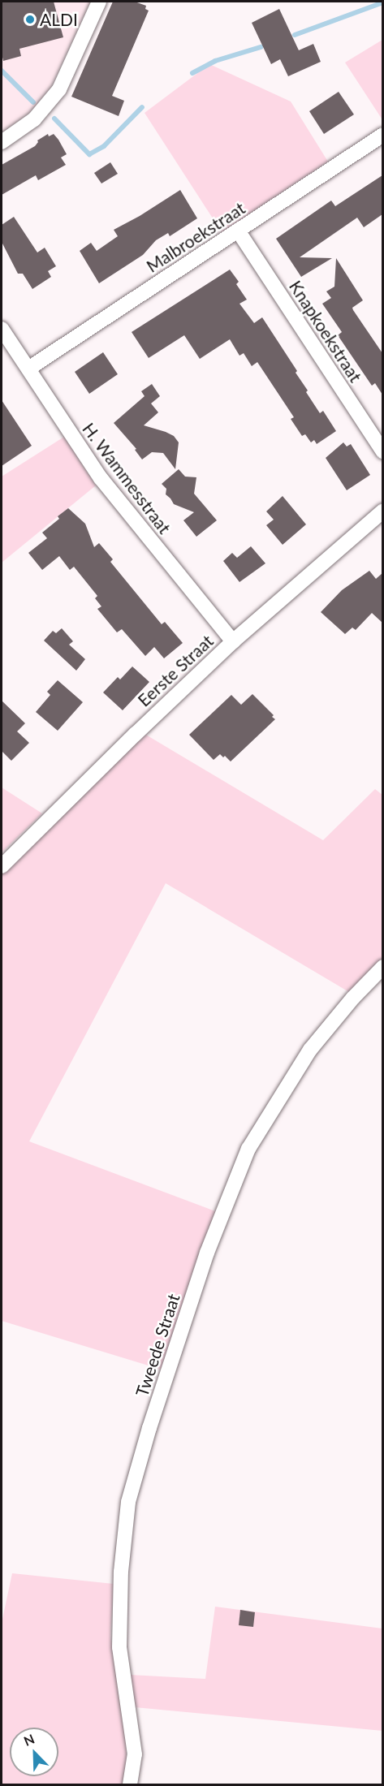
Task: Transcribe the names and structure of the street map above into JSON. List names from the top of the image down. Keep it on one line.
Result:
{"streets":{"street":["Malbroekstraat","Knapkoekstraat","H. Wammesstraat","Eerste Straat","Tweede Straat"]},"crossings":[["Malbroekstraat","Knapkoekstraat"],["Malbroekstraat","H. Wammesstraat"],["H. Wammesstraat","Eerste Straat"]],"places":["ALDI"],"north":"top left"}
